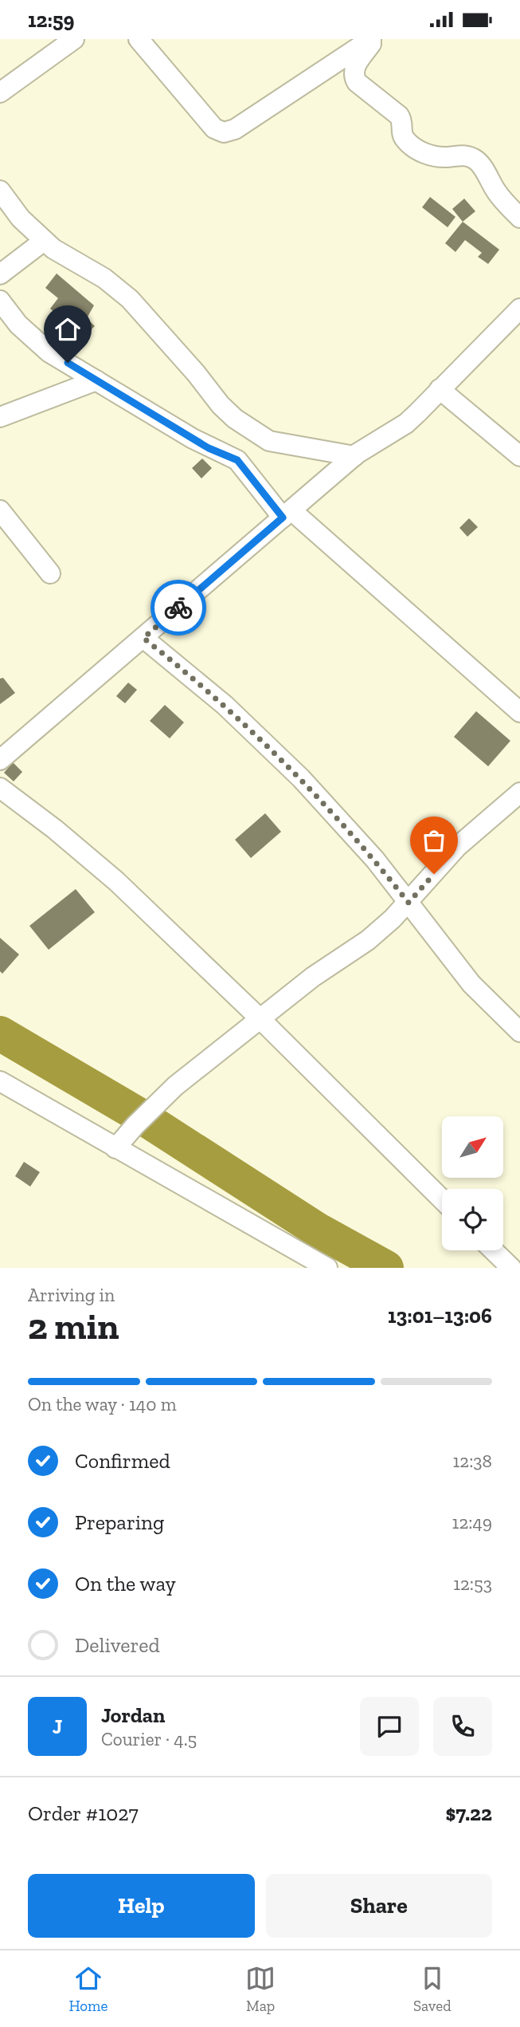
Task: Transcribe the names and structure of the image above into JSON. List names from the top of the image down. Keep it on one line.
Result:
{"north":"top right","page":{"status":"12:59","heading":["2 min","Arriving in","13:01–13:06"],"panel":["Jordan","Courier · 4.5","Order #1027","$7.22"],"bar":"On the way · 140 m","list":[["Confirmed","12:38"],["Preparing","12:49"],["On the way","12:53"],"Delivered"],"round":"J","buttons":["Help","Share"],"tabs":["Home","Map","Saved"]}}
